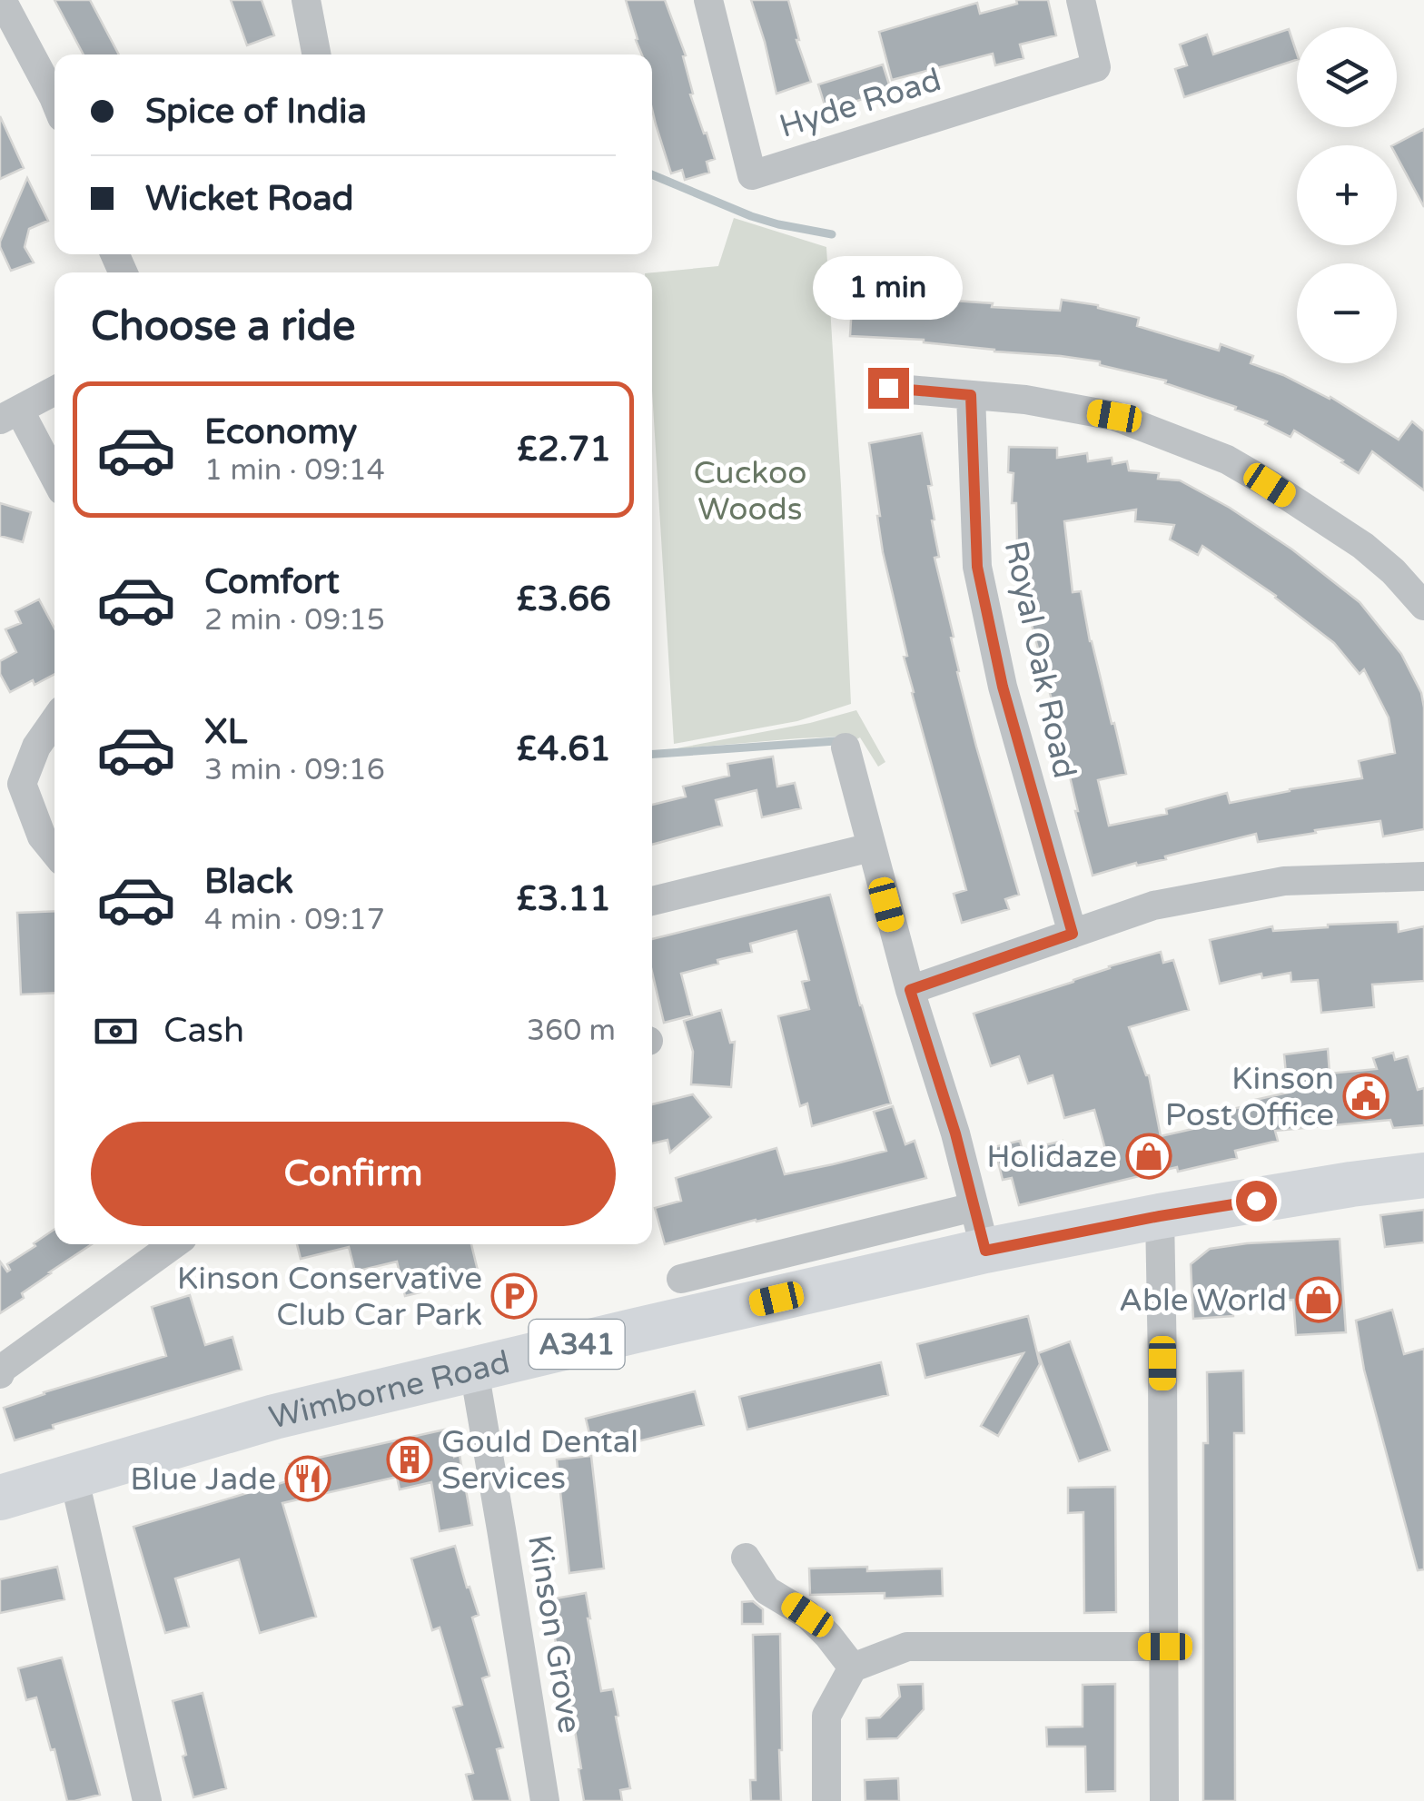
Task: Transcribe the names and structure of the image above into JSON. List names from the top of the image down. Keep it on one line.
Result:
{"streets":{"main road":["A341","Wimborne Road"],"street":["Hyde Road","Royal Oak Road","Kinson Grove"]},"crossings":[["Wimborne Road","Kinson Grove"]],"parks":["Cuckoo Woods"],"places":{"public building":["Kinson Post Office"],"shop":["Holidaze","Able World"],"parking":["Kinson Conservative Club Car Park"],"building":["Gould Dental Services"],"restaurant":["Blue Jade"]},"page":{"map_buttons":["+","−"],"banner":["Spice of India","Wicket Road"],"bubble":"1 min","heading":"Choose a ride","list":[{"name":"Economy","note":"1 min · 09:14","value":"£2.71"},{"name":"Comfort","note":"2 min · 09:15","value":"£3.66"},{"name":"XL","note":"3 min · 09:16","value":"£4.61"},{"name":"Black","note":"4 min · 09:17","value":"£3.11"}],"pay":["Cash","360 m"],"buttons":"Confirm"}}
